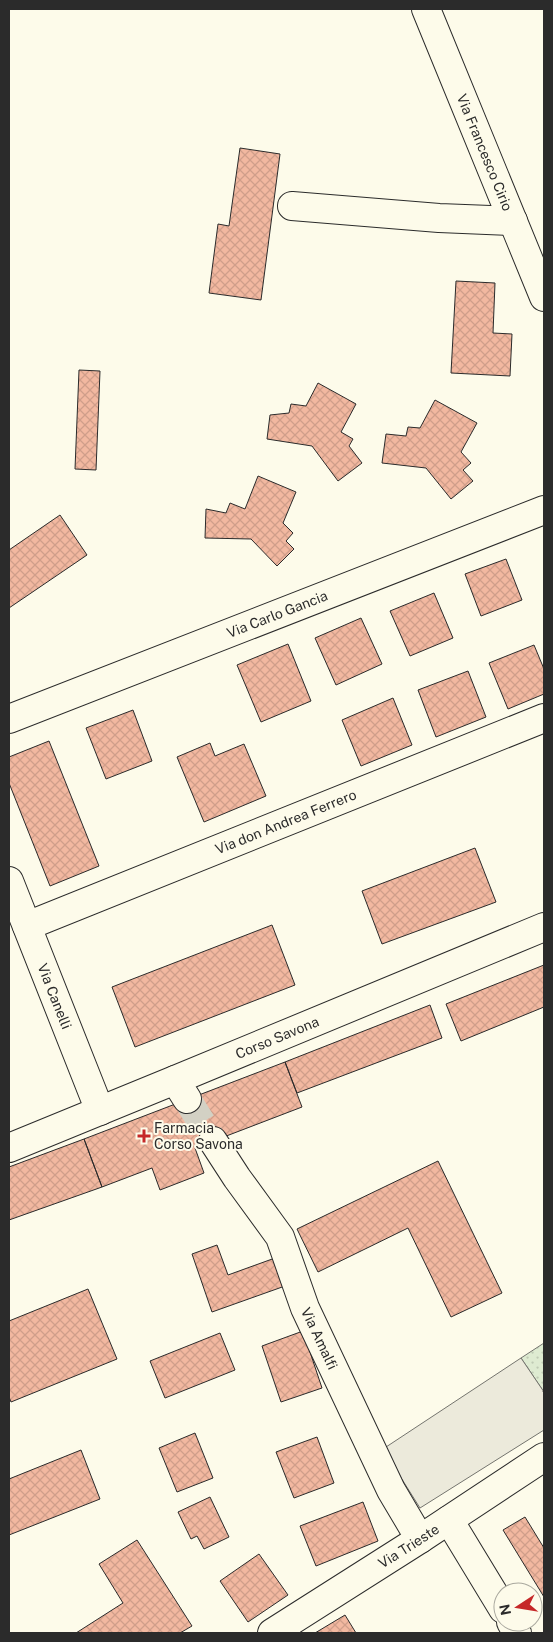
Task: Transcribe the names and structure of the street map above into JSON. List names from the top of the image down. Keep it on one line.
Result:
{"streets":{"street":["Via Francesco Cirio","Via Carlo Gancia","Via don Andrea Ferrero","Via Canelli","Corso Savona","Via Amalfi","Via Trieste"]},"crossings":[["Via don Andrea Ferrero","Via Canelli"],["Via Canelli","Corso Savona"],["Via Amalfi","Via Trieste"]],"places":{"health":["Farmacia Corso Savona"]},"north":"left"}
